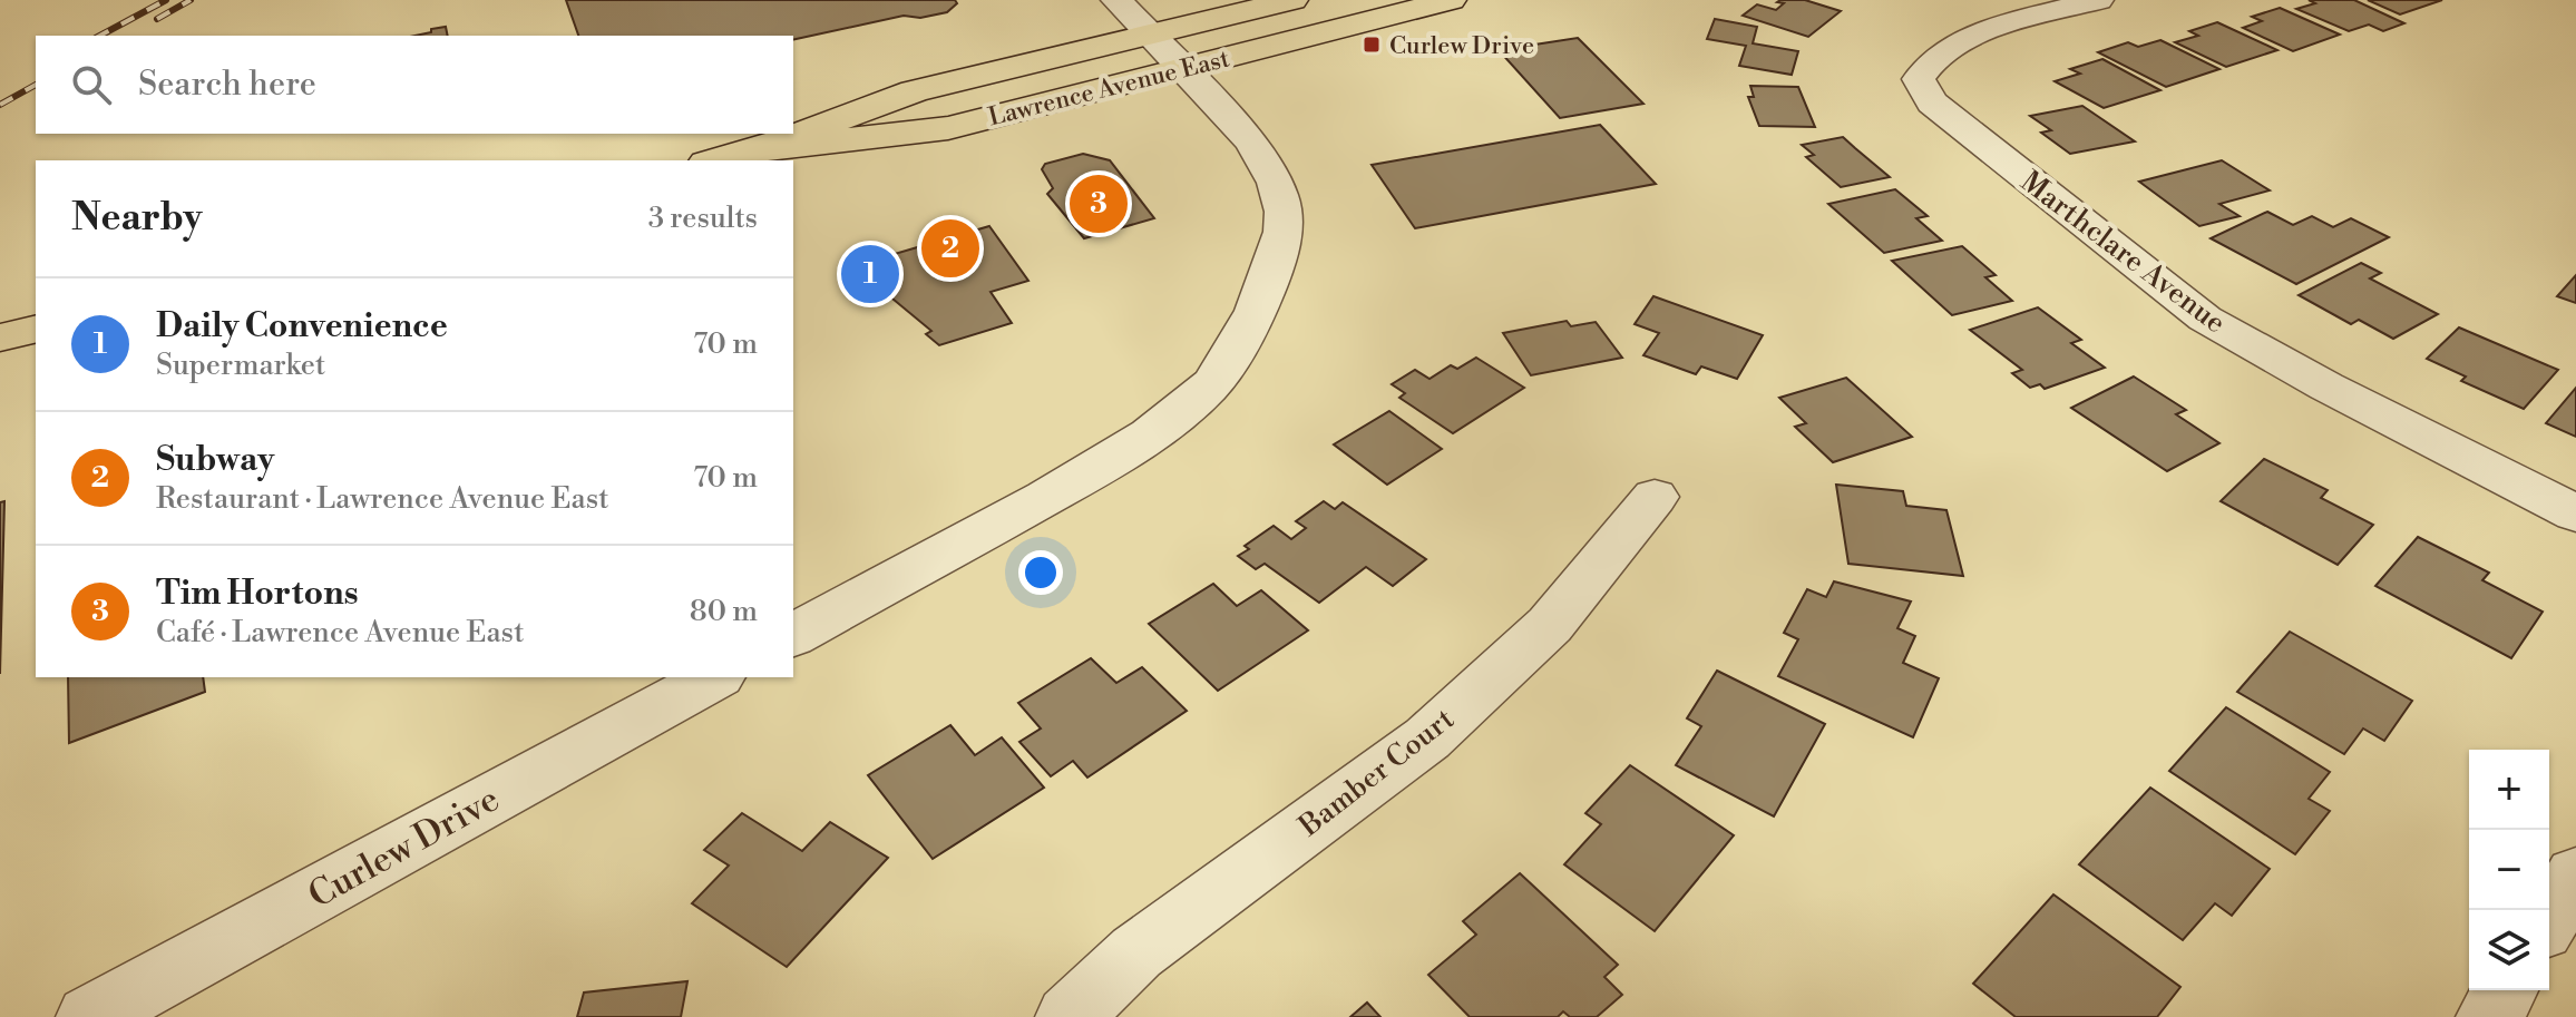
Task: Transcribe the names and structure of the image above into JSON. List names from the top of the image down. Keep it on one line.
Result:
{"streets":{"main road":["Lawrence Avenue East"],"street":["Marthclare Avenue","Bamber Court","Curlew Drive"]},"places":{"transit":["Curlew Drive"]},"page":{"search":"Search here","heading":["Nearby","3 results"],"pins":["3","2","1"],"list":[{"mark":"1","name":"Daily Convenience","note":"Supermarket","value":"70 m"},{"mark":"2","name":"Subway","note":"Restaurant · Lawrence Avenue East","value":"70 m"},{"mark":"3","name":"Tim Hortons","note":"Café · Lawrence Avenue East","value":"80 m"}],"map_buttons":["+","−"]}}
